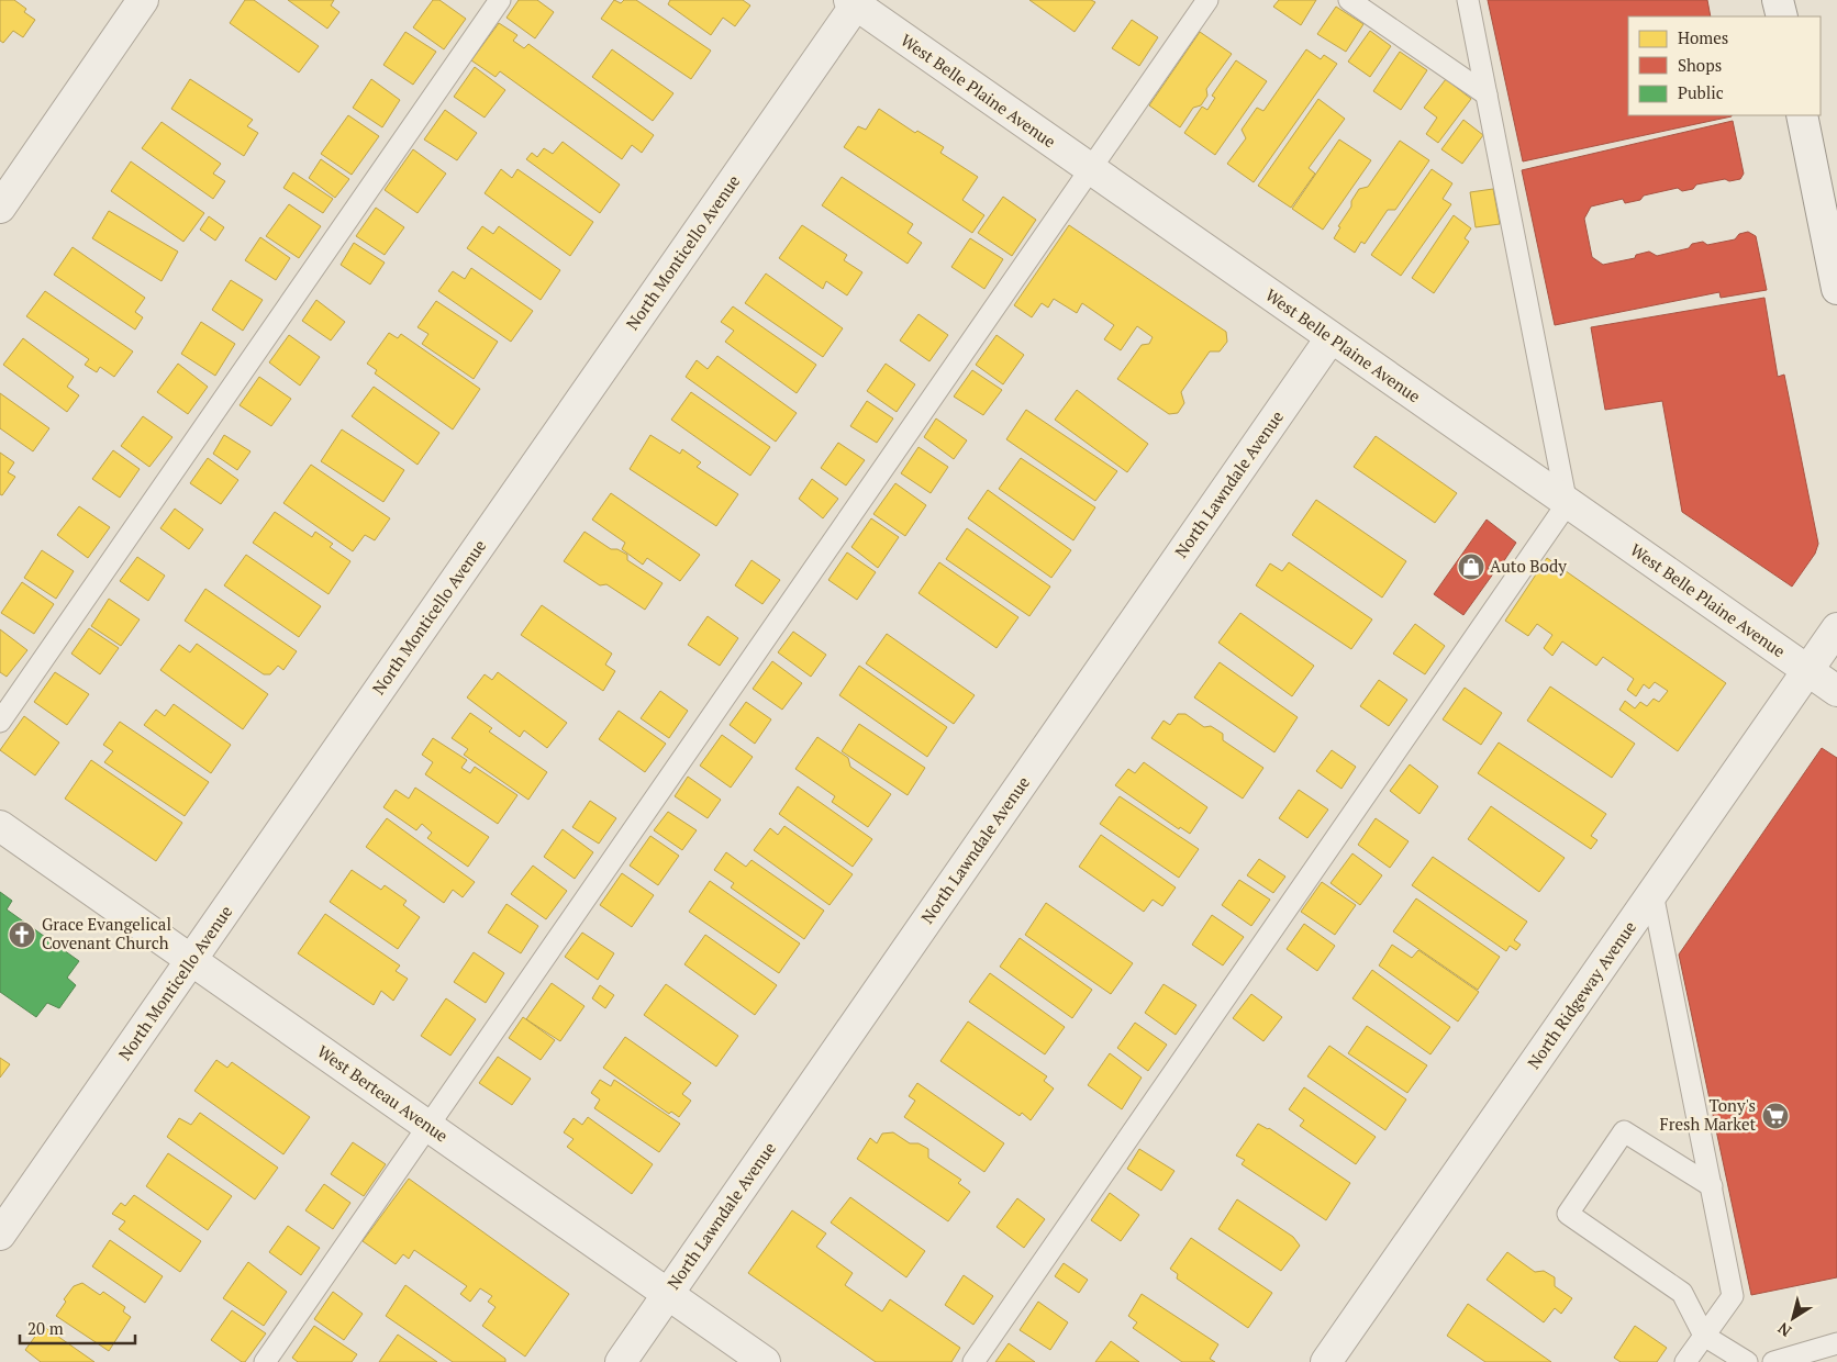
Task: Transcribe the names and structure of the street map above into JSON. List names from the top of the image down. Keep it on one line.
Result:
{"streets":{"street":["West Belle Plaine Avenue","North Monticello Avenue","North Lawndale Avenue","North Ridgeway Avenue","West Berteau Avenue"]},"crossings":[["West Belle Plaine Avenue","North Monticello Avenue"],["West Belle Plaine Avenue","North Lawndale Avenue"],["West Belle Plaine Avenue","North Ridgeway Avenue"],["North Monticello Avenue","West Berteau Avenue"],["North Lawndale Avenue","West Berteau Avenue"]],"places":{"shop":["Auto Body"],"church":["Grace Evangelical Covenant Church"],"supermarket":["Tony's Fresh Market"]},"legend":["Homes","Shops","Public"],"scale_bar":"20 m","north":"bottom left"}
